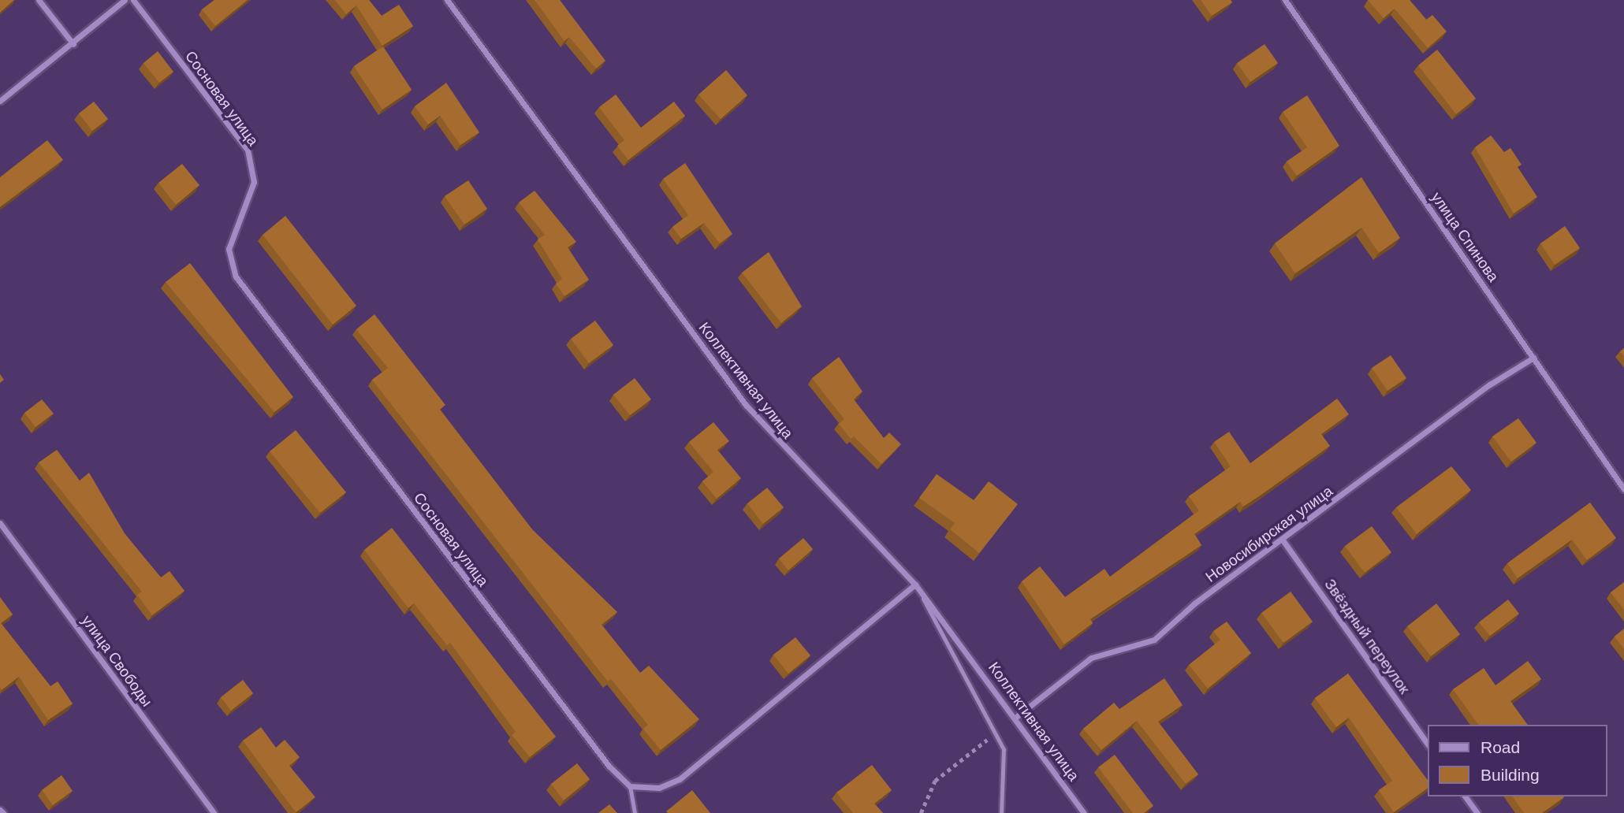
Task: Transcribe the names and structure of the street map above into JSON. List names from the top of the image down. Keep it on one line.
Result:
{"streets":{"street":["Сосновая улица","улица Спинова","Коллективная улица","Новосибирская улица","Звёздный переулок","улица Свободы"]},"crossings":[["улица Спинова","Новосибирская улица"],["Коллективная улица","Новосибирская улица"],["Новосибирская улица","Звёздный переулок"]],"legend":["Road","Building"]}
